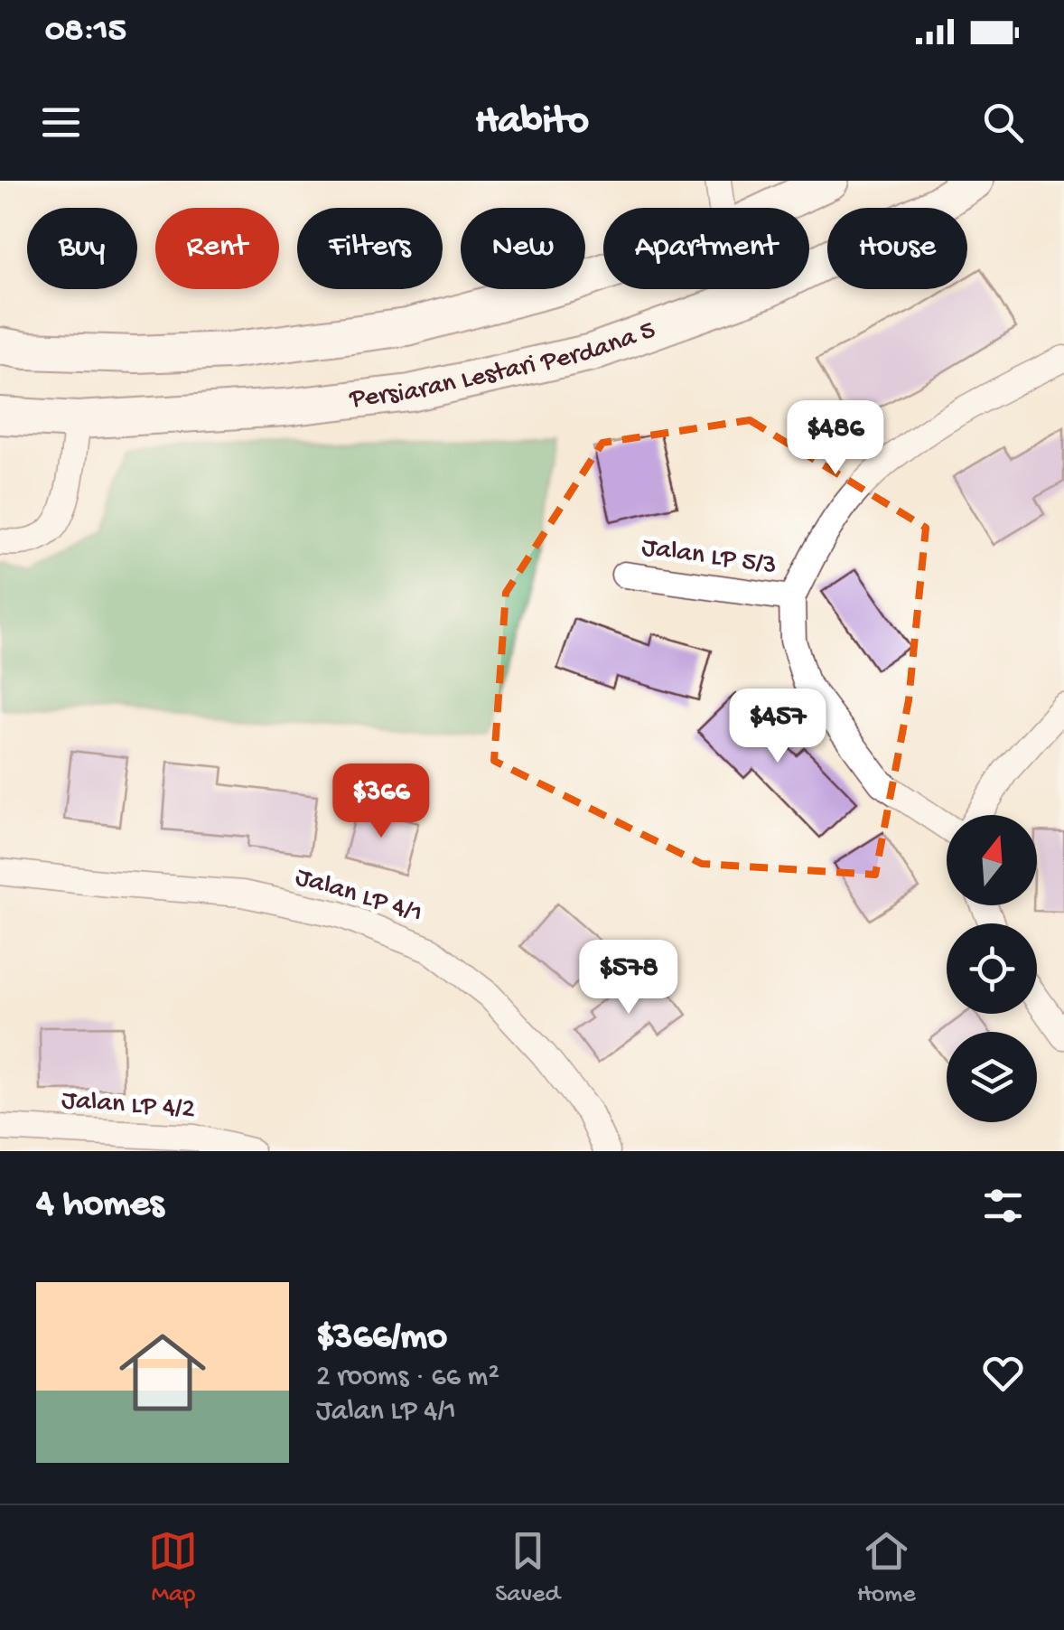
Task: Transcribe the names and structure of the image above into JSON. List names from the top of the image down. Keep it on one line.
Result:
{"streets":{"main road":["Persiaran Lestari Perdana 5"],"street":["Jalan LP 5/3","Jalan LP 4/1","Jalan LP 4/2"]},"north":"top","page":{"status":"08:15","header":"Habito","chip":["Buy","Rent","Filters","New","Apartment","House"],"price":["$486","$457","$366","$578"],"heading":"4 homes","list":[{"name":"$366/mo","note":"2 rooms · 66 m² · Jalan LP 4/1"}],"tabs":["Map","Saved","Home"]}}
